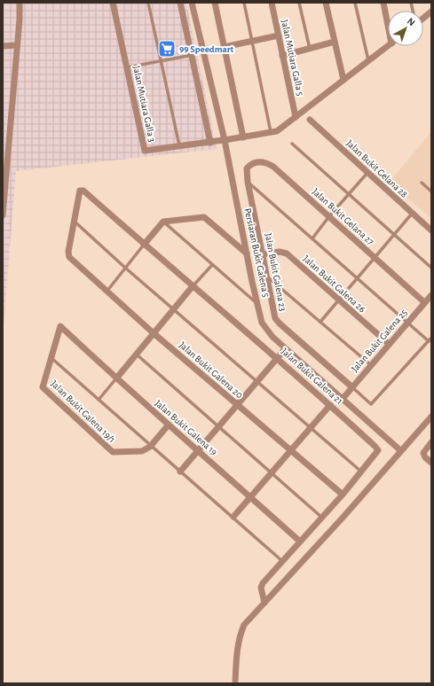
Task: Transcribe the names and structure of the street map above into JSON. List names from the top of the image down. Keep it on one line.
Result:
{"streets":{"street":["Jalan Mutiara Galla 5","Jalan Mutiara Galla 3","Jalan Bukit Gelana 28","Jalan Bukit Gelana 27","Persiaran Bukit Galena 5","Jalan Bukit Galena 23","Jalan Bukit Galena 26","Jalan Bukit Galena 25","Jalan Bukit Galena 20","Jalan Bukit Galena 21","Jalan Bukit Galena 19/1","Jalan Bukit Galena 19"]},"crossings":[["Jalan Mutiara Galla 5","Jalan Mutiara Galla 3"],["Jalan Mutiara Galla 3","Persiaran Bukit Galena 5"],["Jalan Bukit Gelana 27","Jalan Bukit Galena 23"],["Jalan Bukit Gelana 27","Jalan Bukit Galena 25"],["Persiaran Bukit Galena 5","Jalan Bukit Galena 25"],["Jalan Bukit Galena 23","Jalan Bukit Galena 26"],["Jalan Bukit Galena 23","Jalan Bukit Galena 25"],["Jalan Bukit Galena 26","Jalan Bukit Galena 25"],["Jalan Bukit Galena 20","Jalan Bukit Galena 21"],["Jalan Bukit Galena 21","Jalan Bukit Galena 19"],["Jalan Bukit Galena 19/1","Jalan Bukit Galena 19"]],"places":{"supermarket":["99 Speedmart"]},"north":"top right"}
